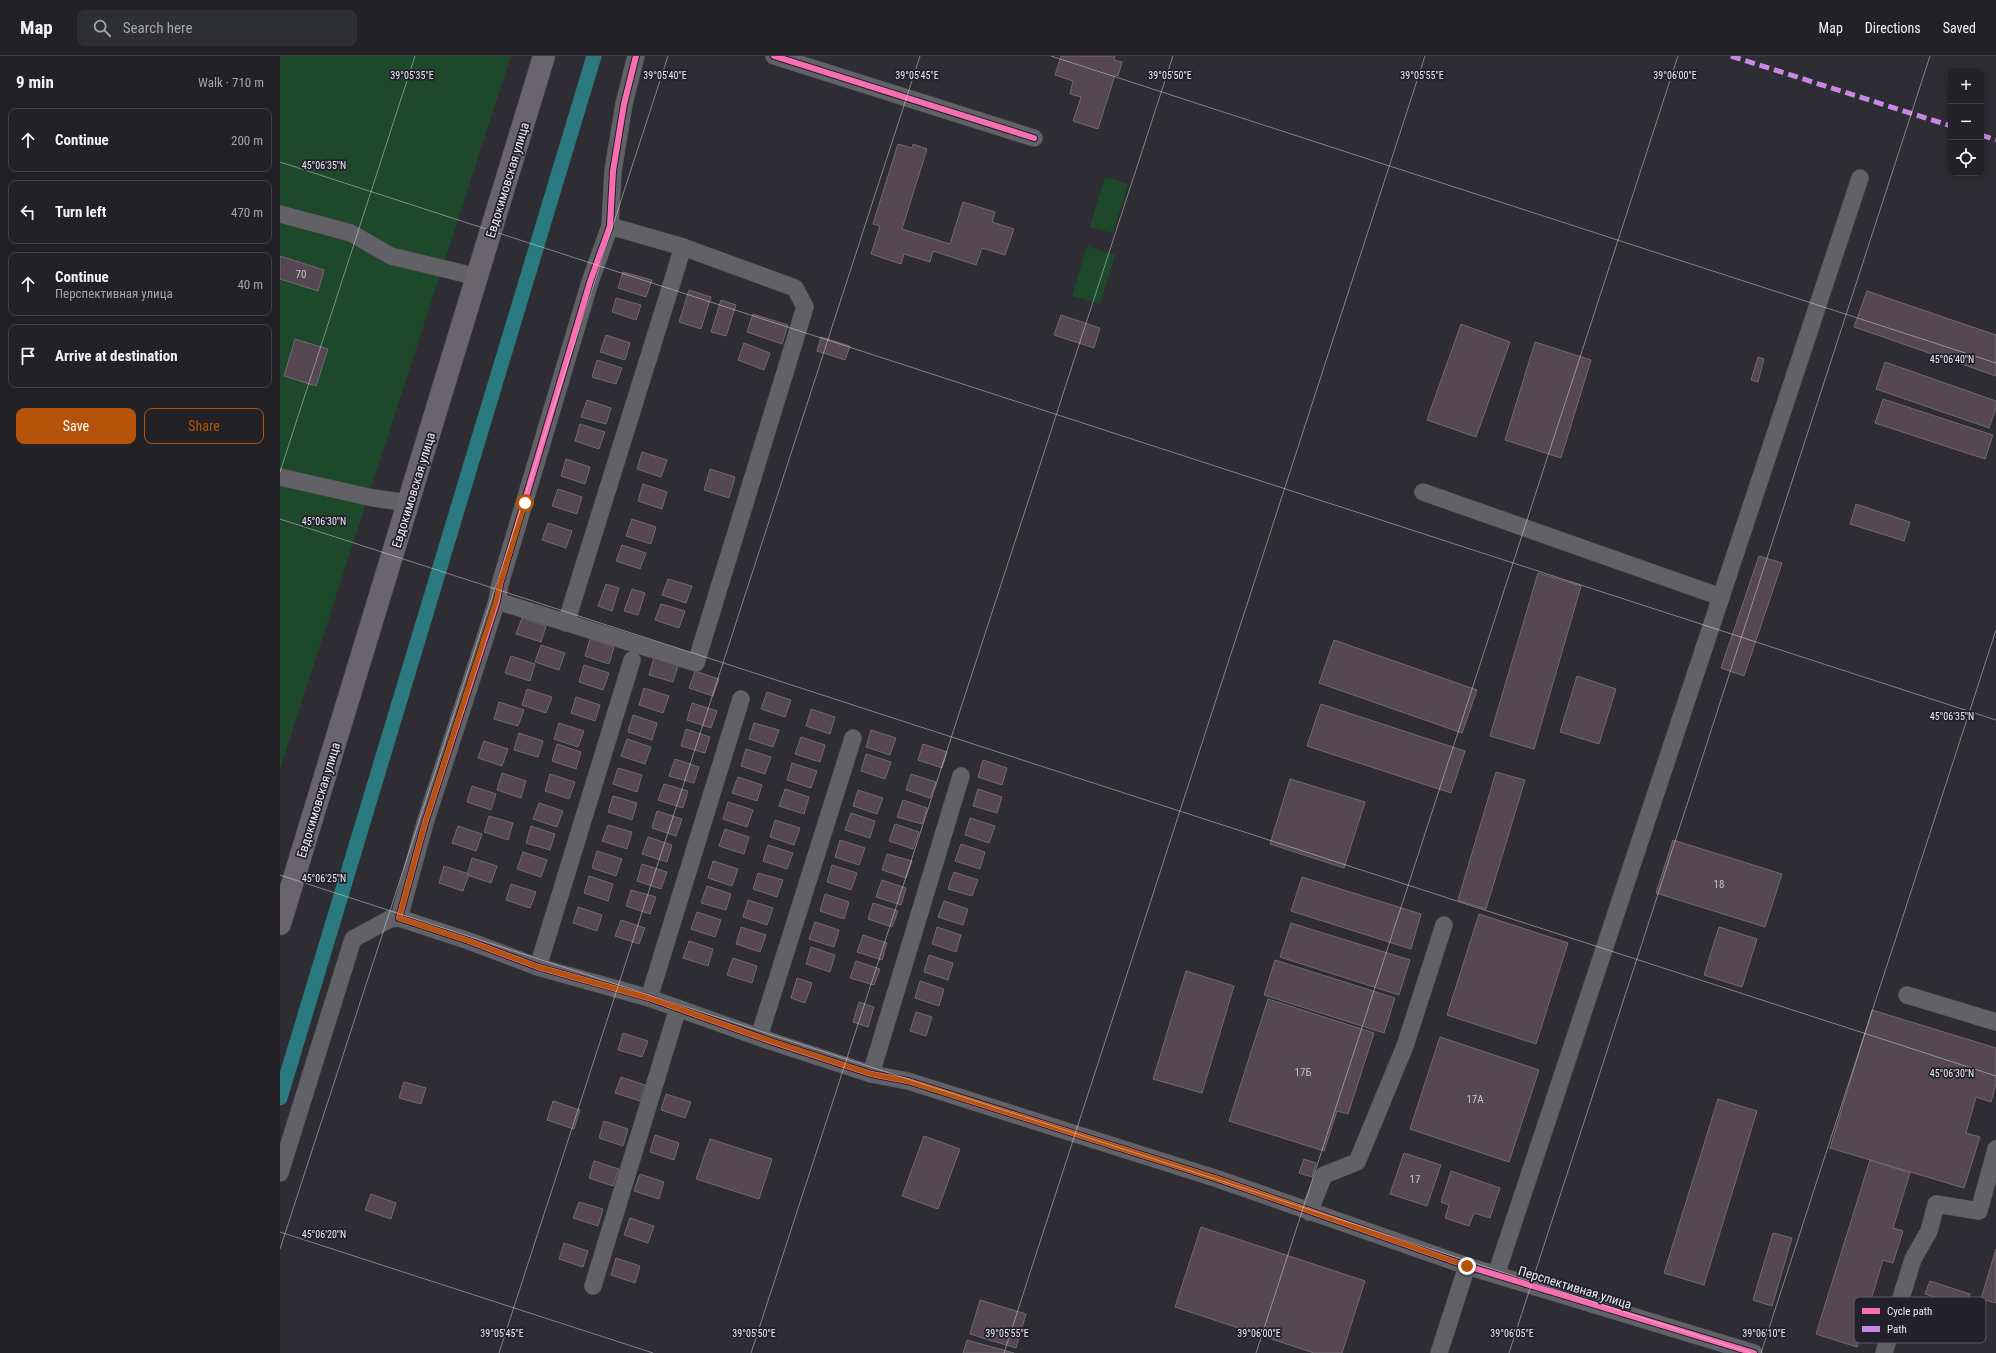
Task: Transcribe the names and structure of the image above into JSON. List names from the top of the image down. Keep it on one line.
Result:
{"streets":{"main road":["Евдокимовская улица"],"street":["Перспективная улица"]},"house_numbers":["70","18","17Б","17А","17"],"legend":["Cycle path","Path"],"page":{"header":"Map","search":"Search here","nav":["Map","Directions","Saved"],"heading":["9 min","Walk · 710 m"],"map_buttons":["+","−"],"list":[["Continue","200 m"],["Turn left","470 m"],["Continue","Перспективная улица","40 m"],"Arrive at destination"],"buttons":["Save","Share"]},"coordinates":["39°05'35\"E","39°05'40\"E","39°05'45\"E","39°05'50\"E","39°05'55\"E","39°06'00\"E","45°06'35\"N","45°06'40\"N","45°06'30\"N","45°06'25\"N","45°06'20\"N","39°06'05\"E","39°06'10\"E"]}
